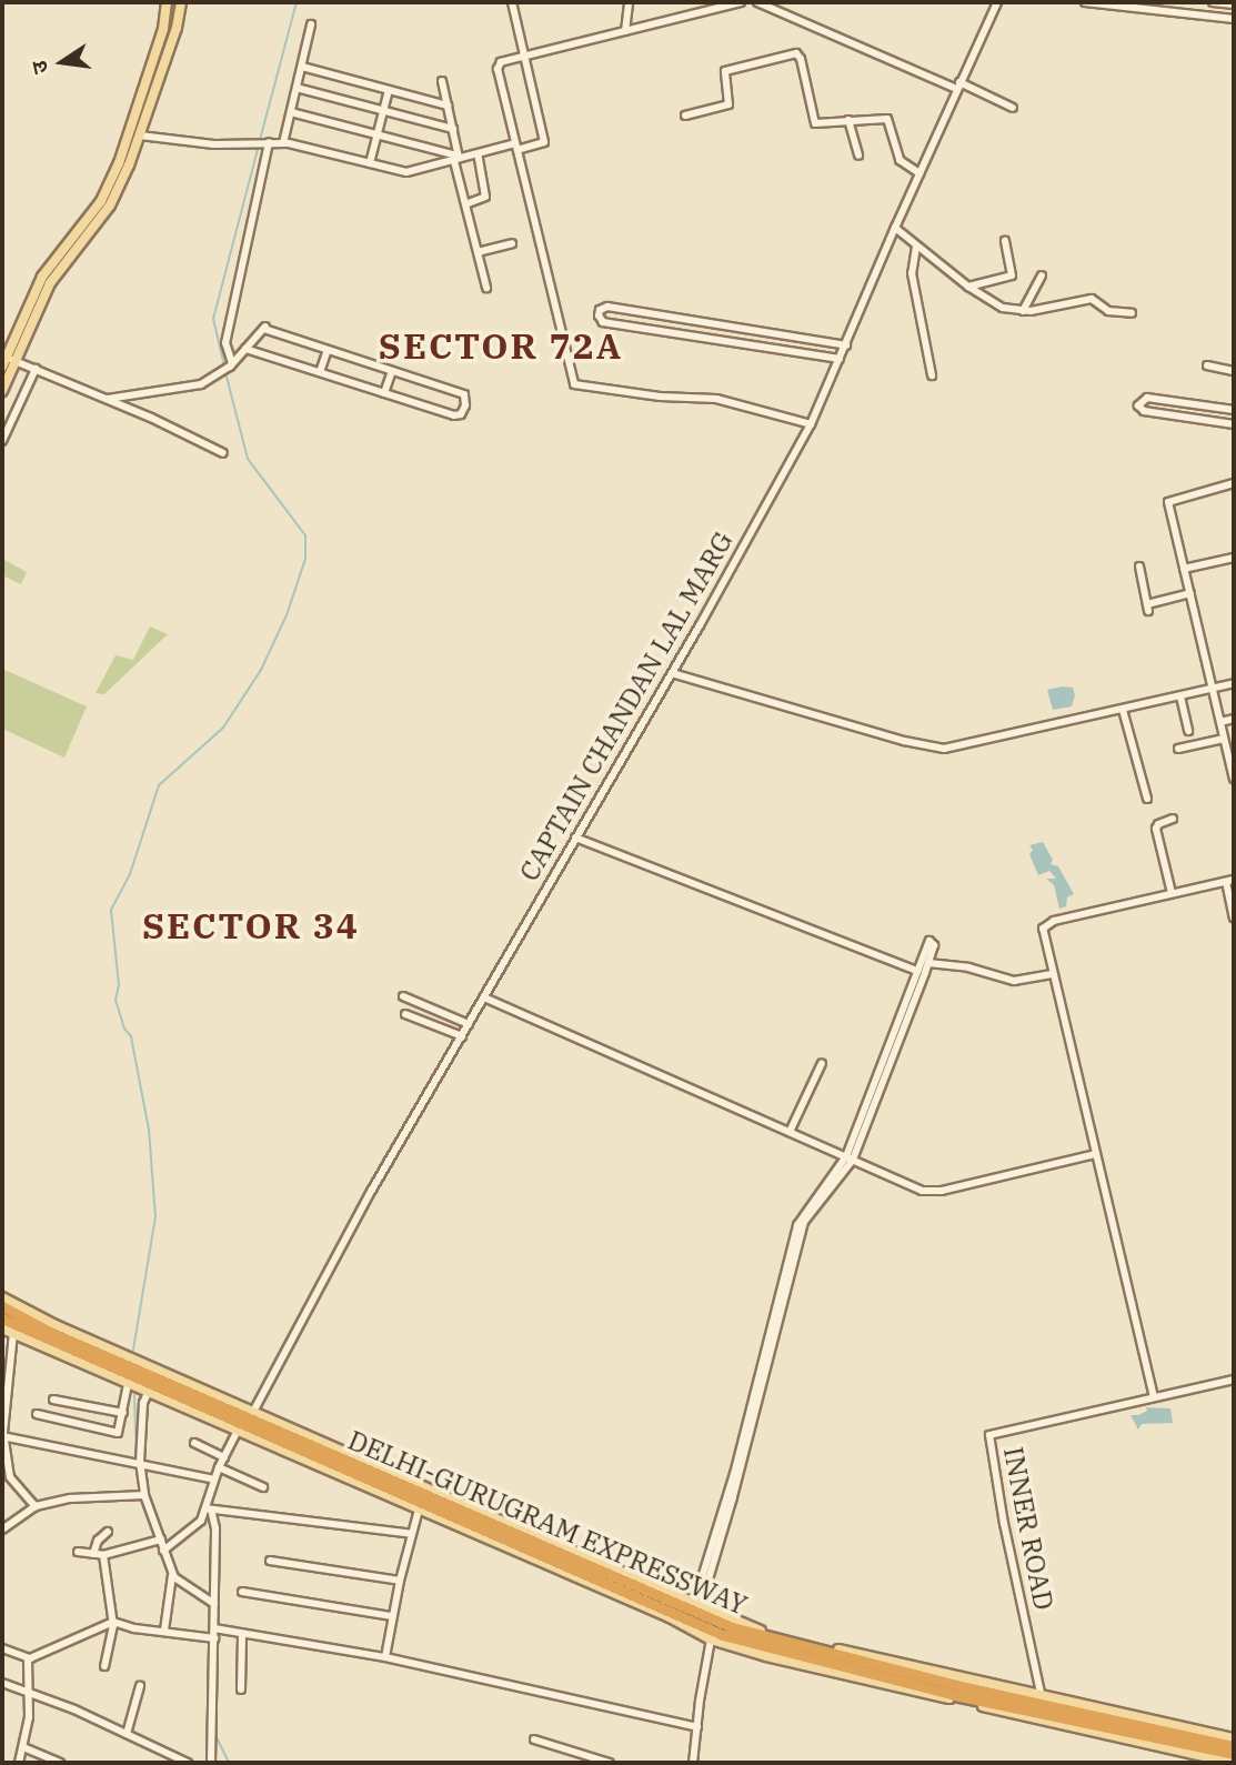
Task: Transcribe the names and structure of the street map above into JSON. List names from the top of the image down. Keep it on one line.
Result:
{"streets":{"highway":["DELHI-GURUGRAM EXPRESSWAY"],"street":["CAPTAIN CHANDAN LAL MARG","INNER ROAD"]},"districts":["SECTOR 72A","SECTOR 34"],"north":"left"}
